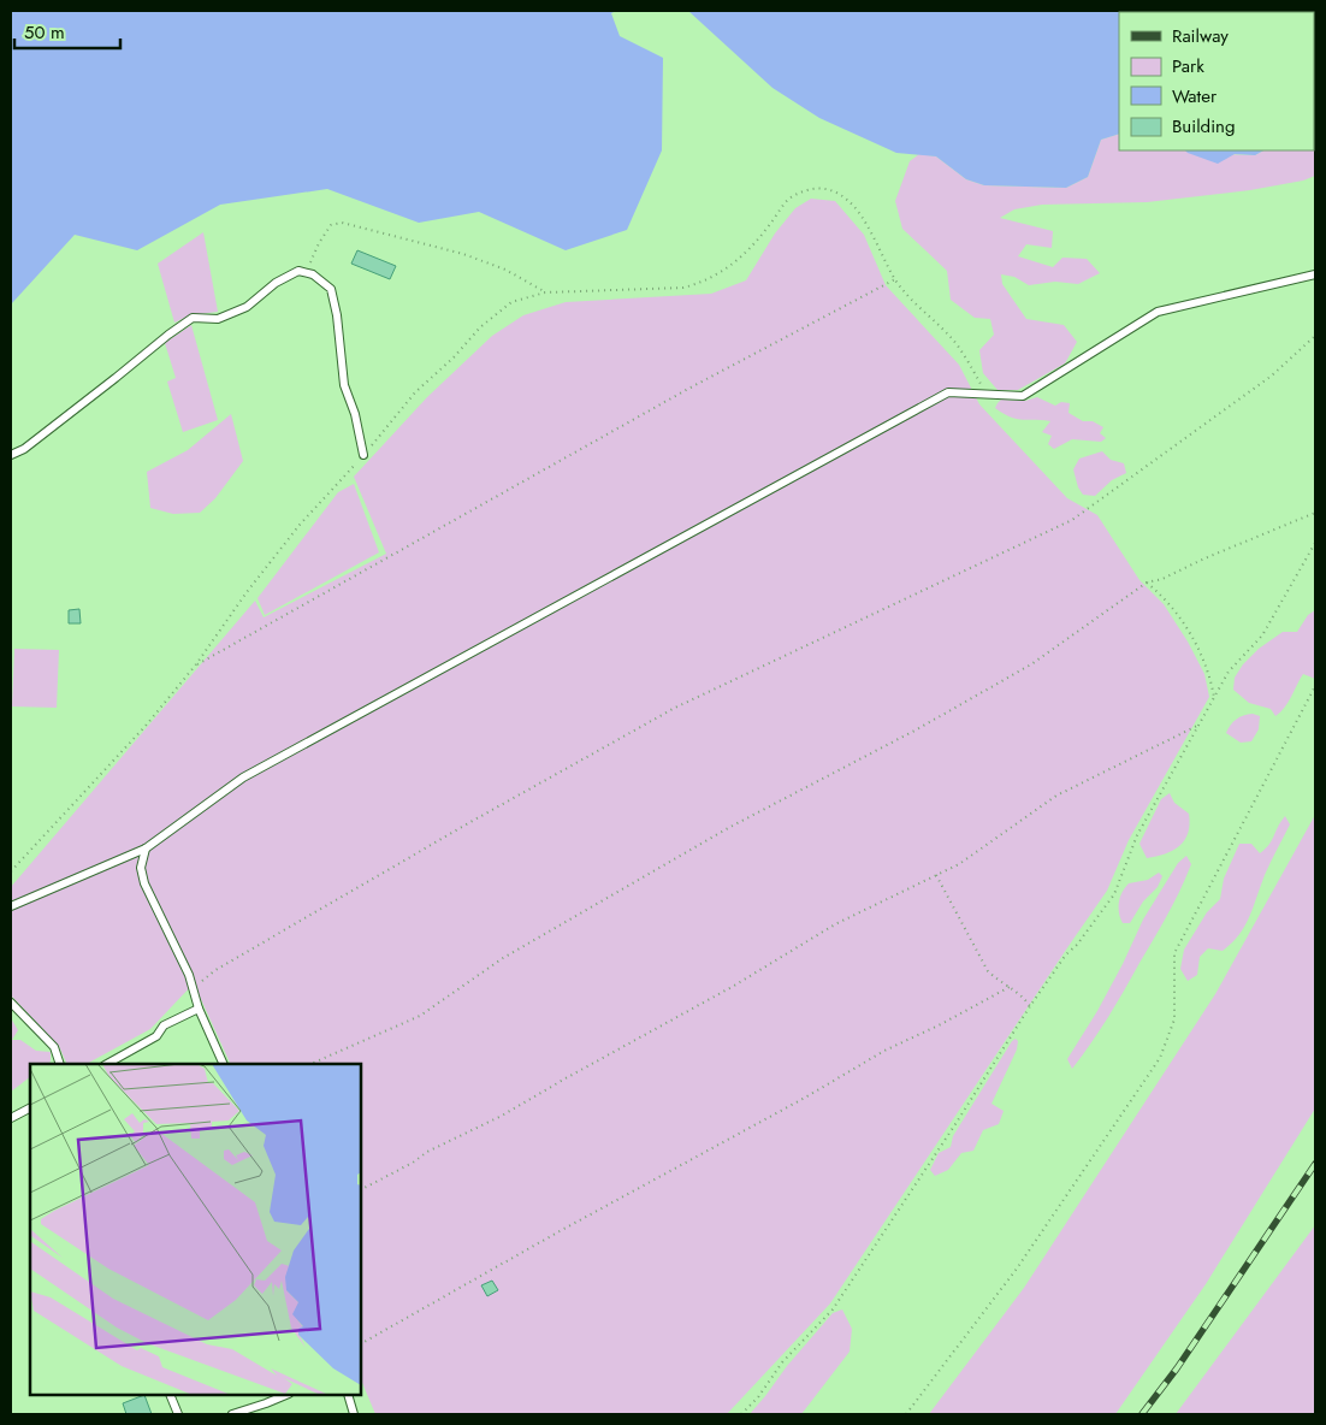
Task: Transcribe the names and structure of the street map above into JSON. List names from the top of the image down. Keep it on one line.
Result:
{"legend":["Railway","Park","Water","Building"],"scale_bar":"50 m"}
